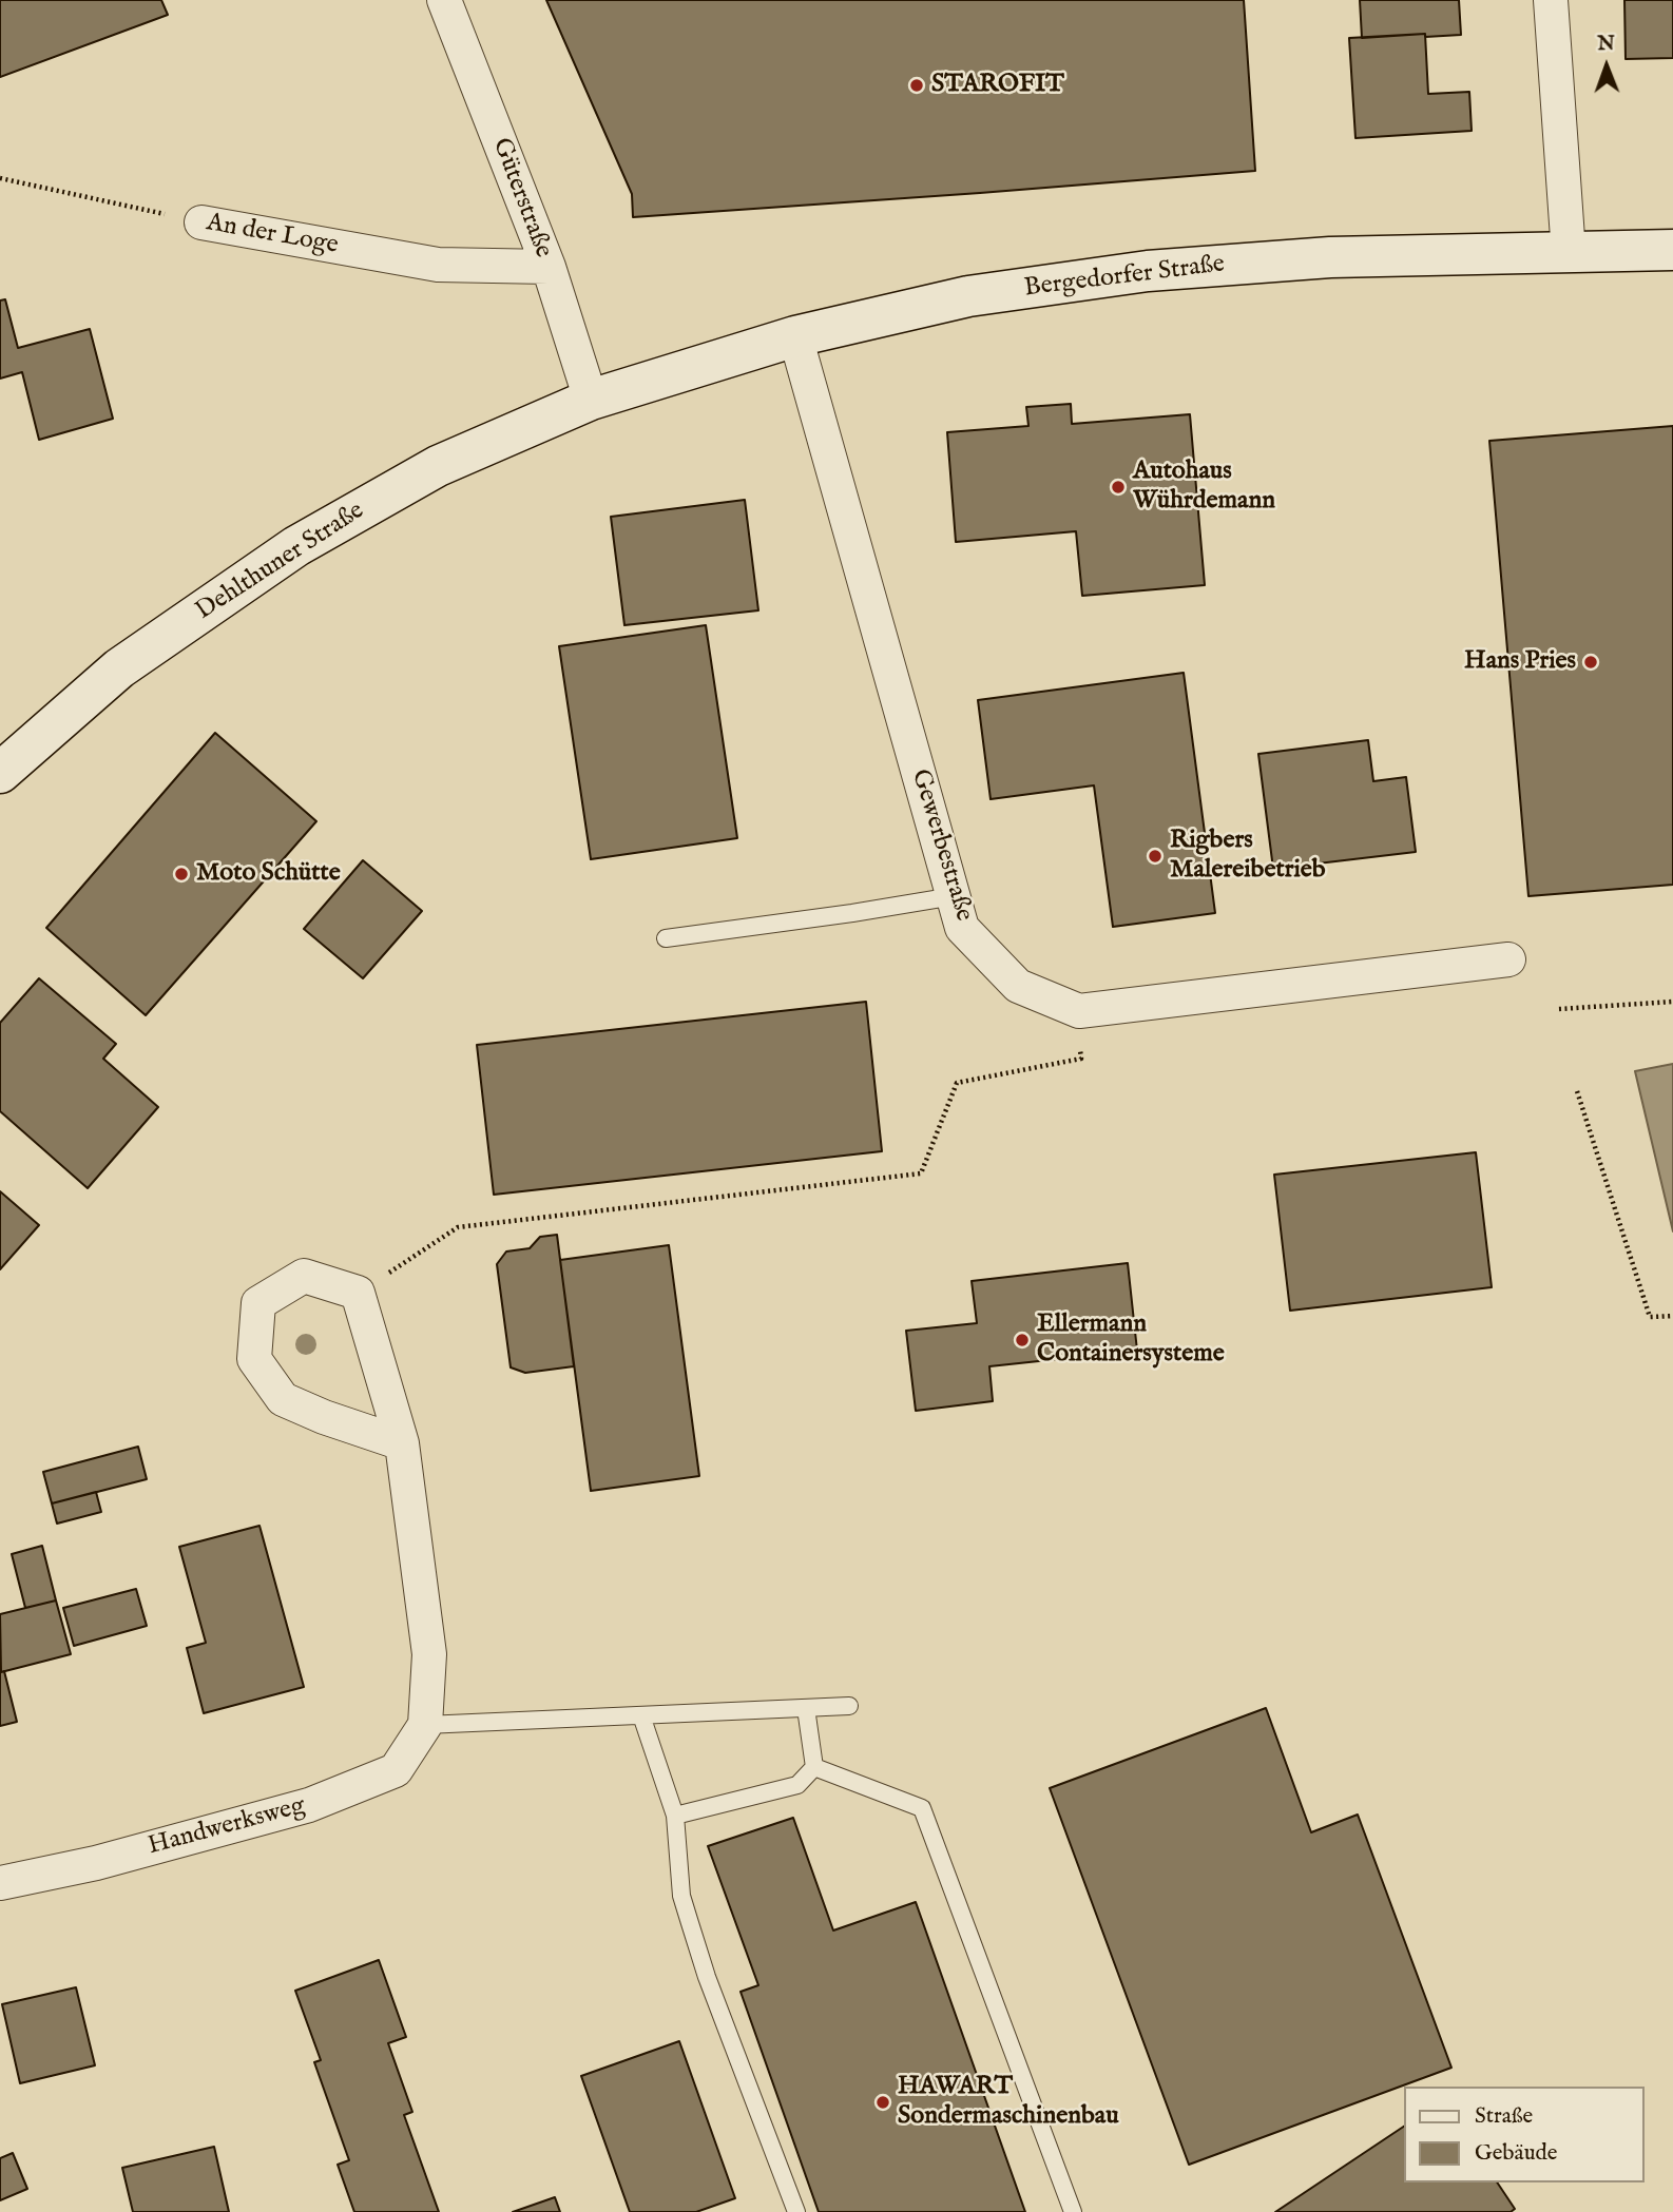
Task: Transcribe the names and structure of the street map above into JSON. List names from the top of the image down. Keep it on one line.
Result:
{"streets":{"street":["Güterstraße","An der Loge","Bergedorfer Straße","Dehlthuner Straße","Gewerbestraße","Handwerksweg"]},"crossings":[["Güterstraße","An der Loge"],["Güterstraße","Bergedorfer Straße"],["Güterstraße","Dehlthuner Straße"],["Bergedorfer Straße","Dehlthuner Straße"],["Bergedorfer Straße","Gewerbestraße"]],"places":["STAROFIT","Autohaus Wührdemann","Hans Pries","Rigbers Malereibetrieb","Moto Schütte","Ellermann Containersysteme","HAWART Sondermaschinenbau"],"legend":["Straße","Gebäude"],"north":"top"}
